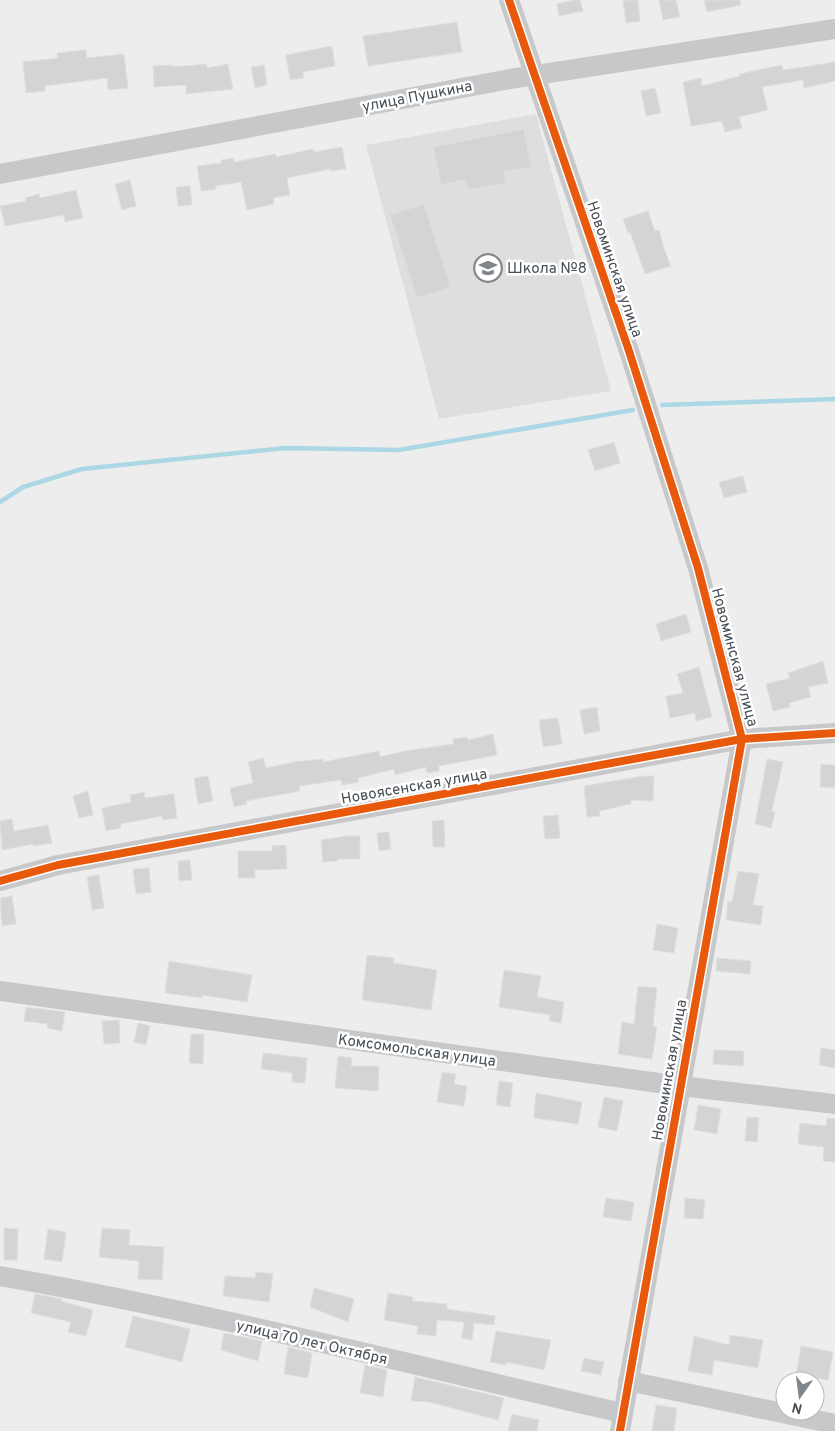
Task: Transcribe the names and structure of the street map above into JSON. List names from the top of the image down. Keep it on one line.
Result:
{"streets":{"street":["улица Пушкина","Новоминская улица","Новоясенская улица","Комсомольская улица","улица 70 лет Октября"]},"crossings":[["улица Пушкина","Новоминская улица"],["Новоминская улица","Новоясенская улица"],["Новоминская улица","Комсомольская улица"],["Новоминская улица","улица 70 лет Октября"]],"places":{"school or university":["Школа №8"]},"north":"bottom"}
